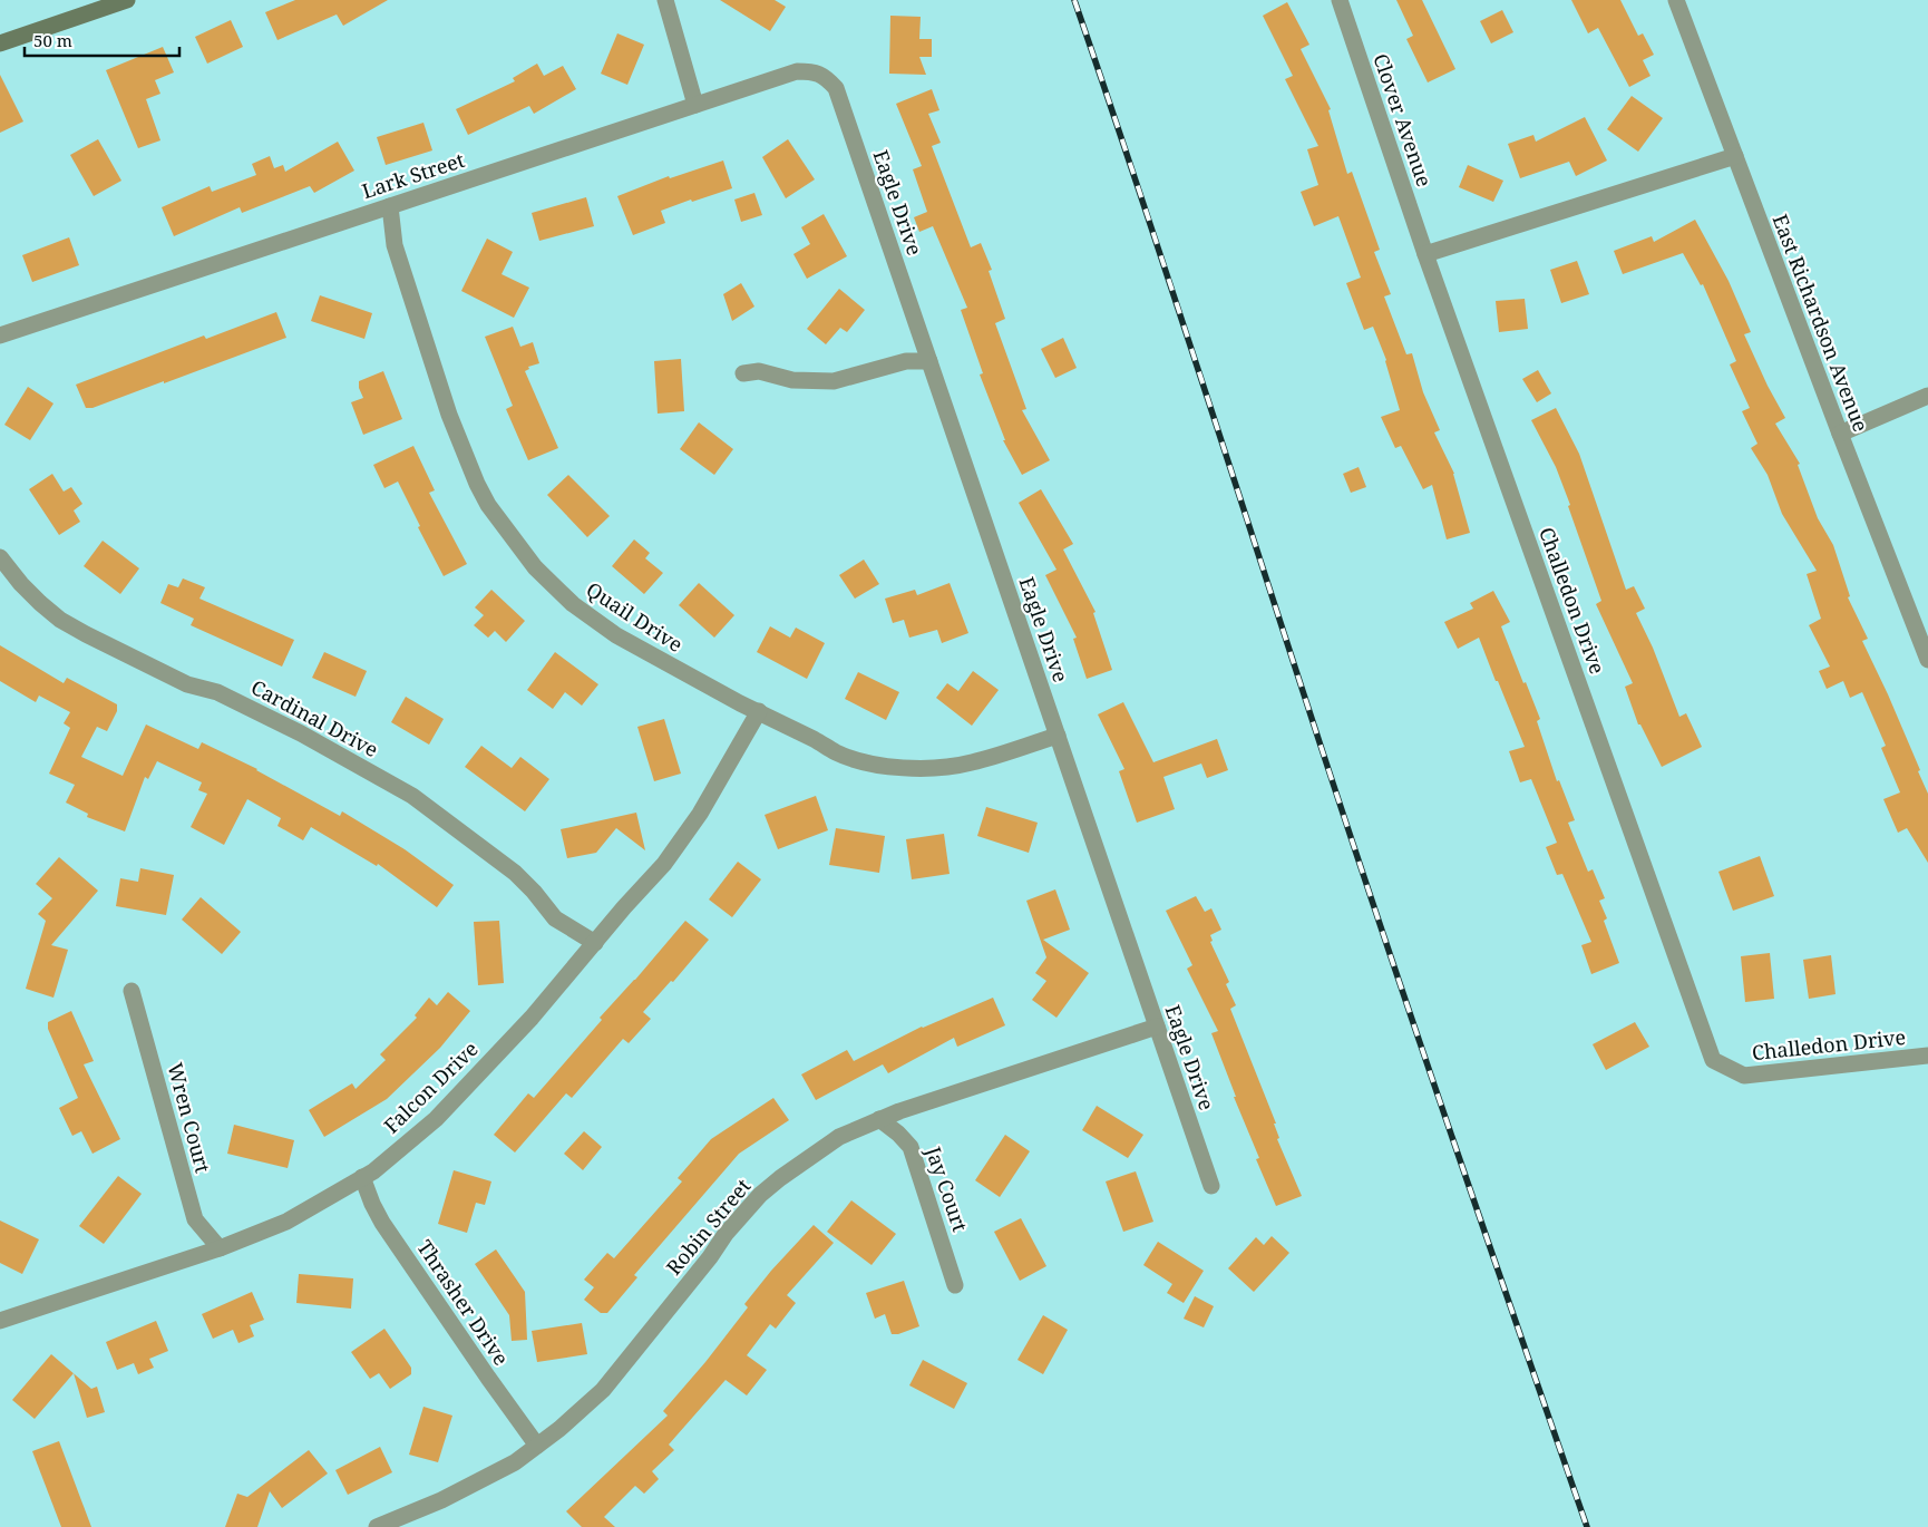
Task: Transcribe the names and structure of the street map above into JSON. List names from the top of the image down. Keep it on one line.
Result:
{"streets":{"street":["Clover Avenue","Lark Street","Eagle Drive","East Richardson Avenue","Challedon Drive","Quail Drive","Cardinal Drive","Falcon Drive","Wren Court","Jay Court","Robin Street","Thrasher Drive"]},"crossings":[["Clover Avenue","Challedon Drive"],["Lark Street","Eagle Drive"],["Lark Street","Quail Drive"],["Eagle Drive","Quail Drive"],["Eagle Drive","Robin Street"],["Quail Drive","Falcon Drive"],["Cardinal Drive","Falcon Drive"],["Falcon Drive","Wren Court"],["Falcon Drive","Thrasher Drive"],["Jay Court","Robin Street"],["Robin Street","Thrasher Drive"]],"scale_bar":"50 m"}
